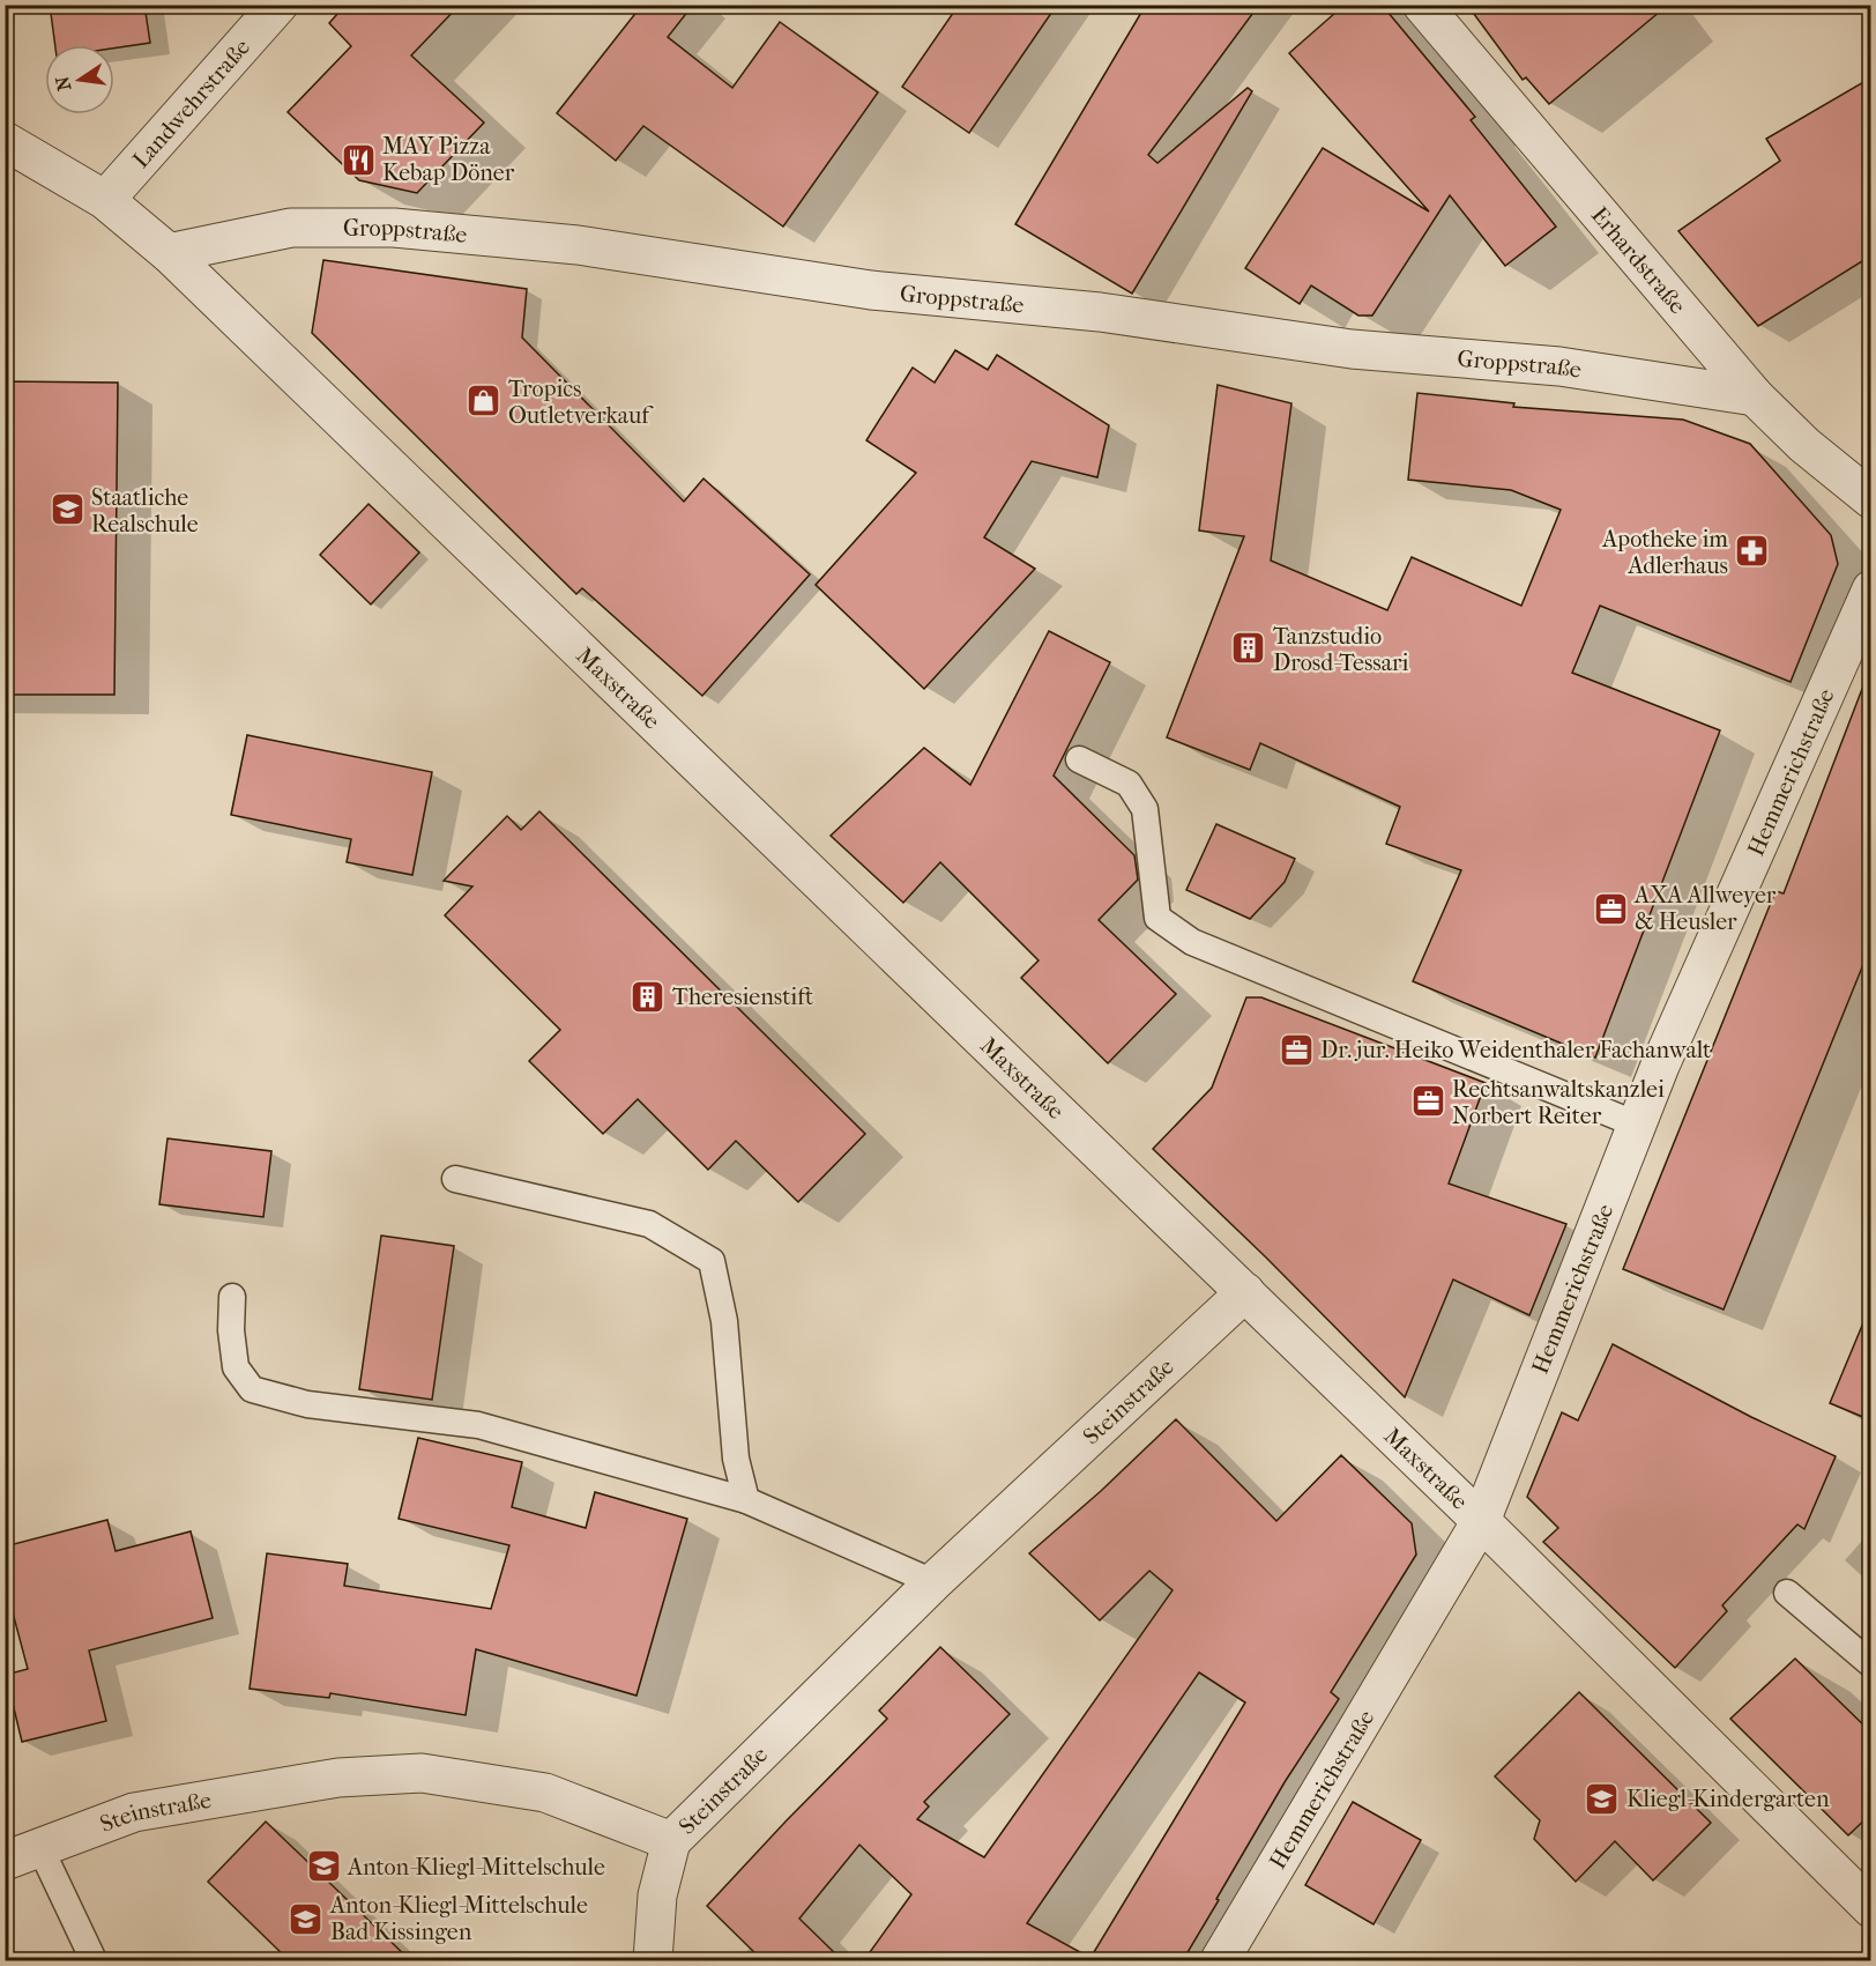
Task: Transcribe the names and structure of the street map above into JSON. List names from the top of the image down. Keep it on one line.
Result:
{"streets":{"street":["Landwehrstraße","Groppstraße","Erhardstraße","Maxstraße","Hemmerichstraße","Steinstraße"]},"crossings":[["Landwehrstraße","Maxstraße"],["Groppstraße","Erhardstraße"],["Groppstraße","Maxstraße"],["Maxstraße","Hemmerichstraße"],["Maxstraße","Steinstraße"]],"places":{"restaurant":["MAY Pizza Kebap Döner"],"shop":["Tropics Outletverkauf"],"school or university":["Staatliche Realschule","Kliegl-Kindergarten","Anton-Kliegl-Mittelschule","Anton-Kliegl-Mittelschule Bad Kissingen"],"pharmacy":["Apotheke im Adlerhaus"],"building":["Tanzstudio Drosd-Tessari","Theresienstift"],"office":["AXA Allweyer & Heusler","Dr. jur. Heiko Weidenthaler Fachanwalt","Rechtsanwaltskanzlei Norbert Reiter"]},"north":"left"}
